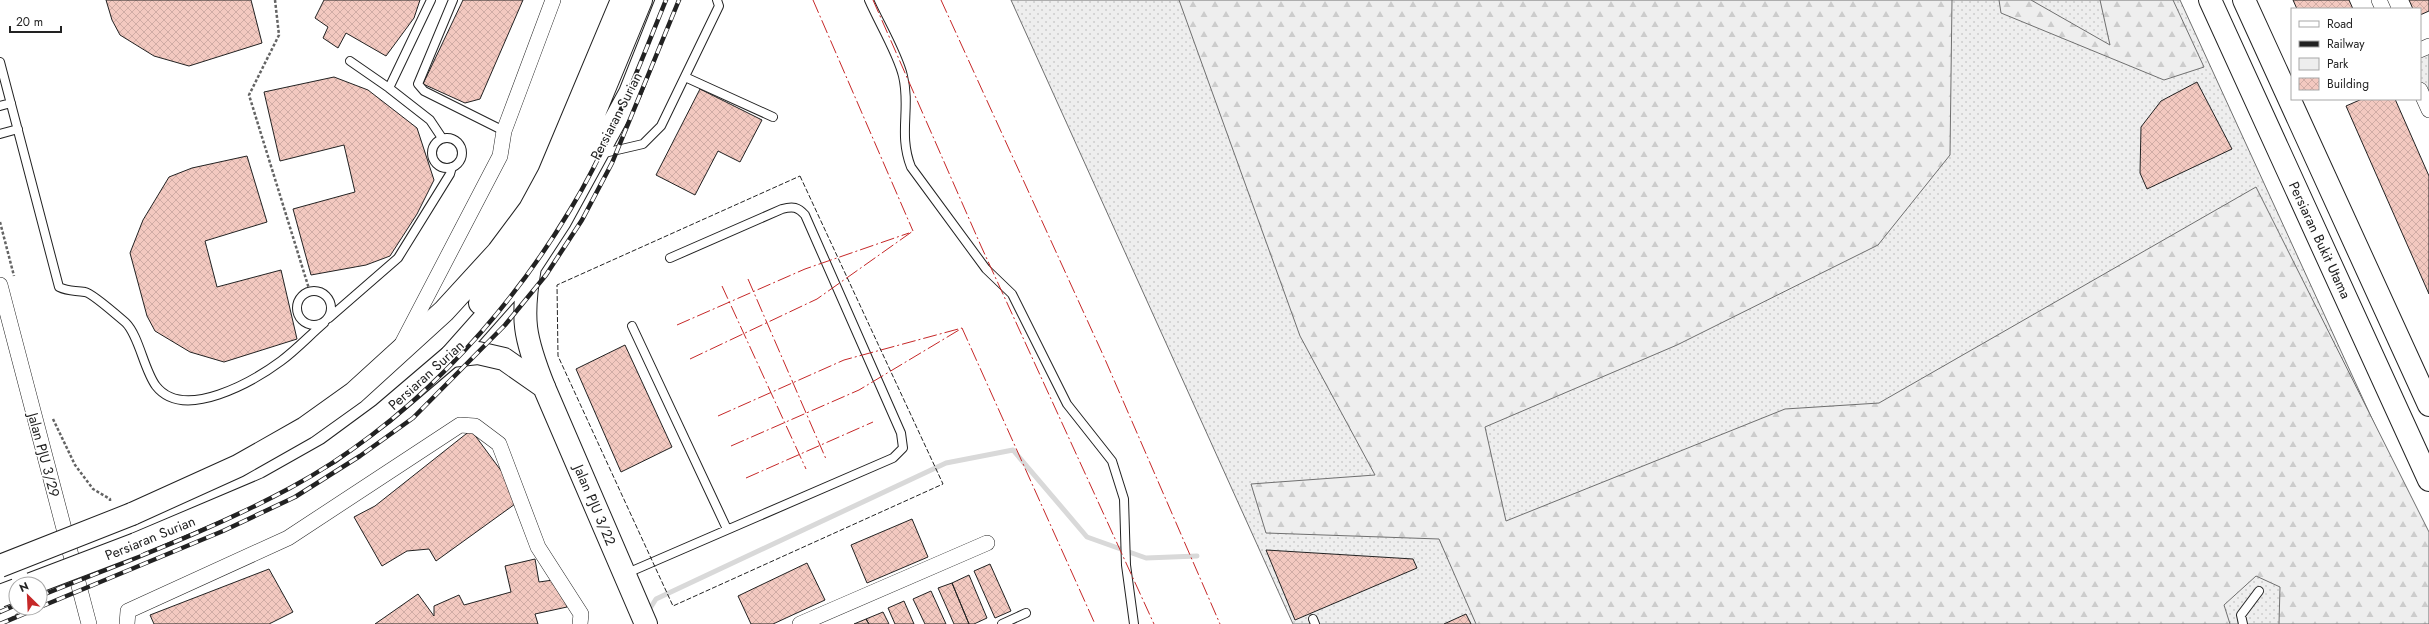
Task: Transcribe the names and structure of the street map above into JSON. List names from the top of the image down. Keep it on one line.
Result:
{"streets":{"main road":["Persiaran Surian","Persiaran Bukit Utama","Jalan PJU 3/22"],"street":["Jalan PJU 3/29"]},"crossings":[["Persiaran Surian","Jalan PJU 3/22"]],"legend":["Road","Railway","Park","Building"],"scale_bar":"20 m","north":"top left"}
